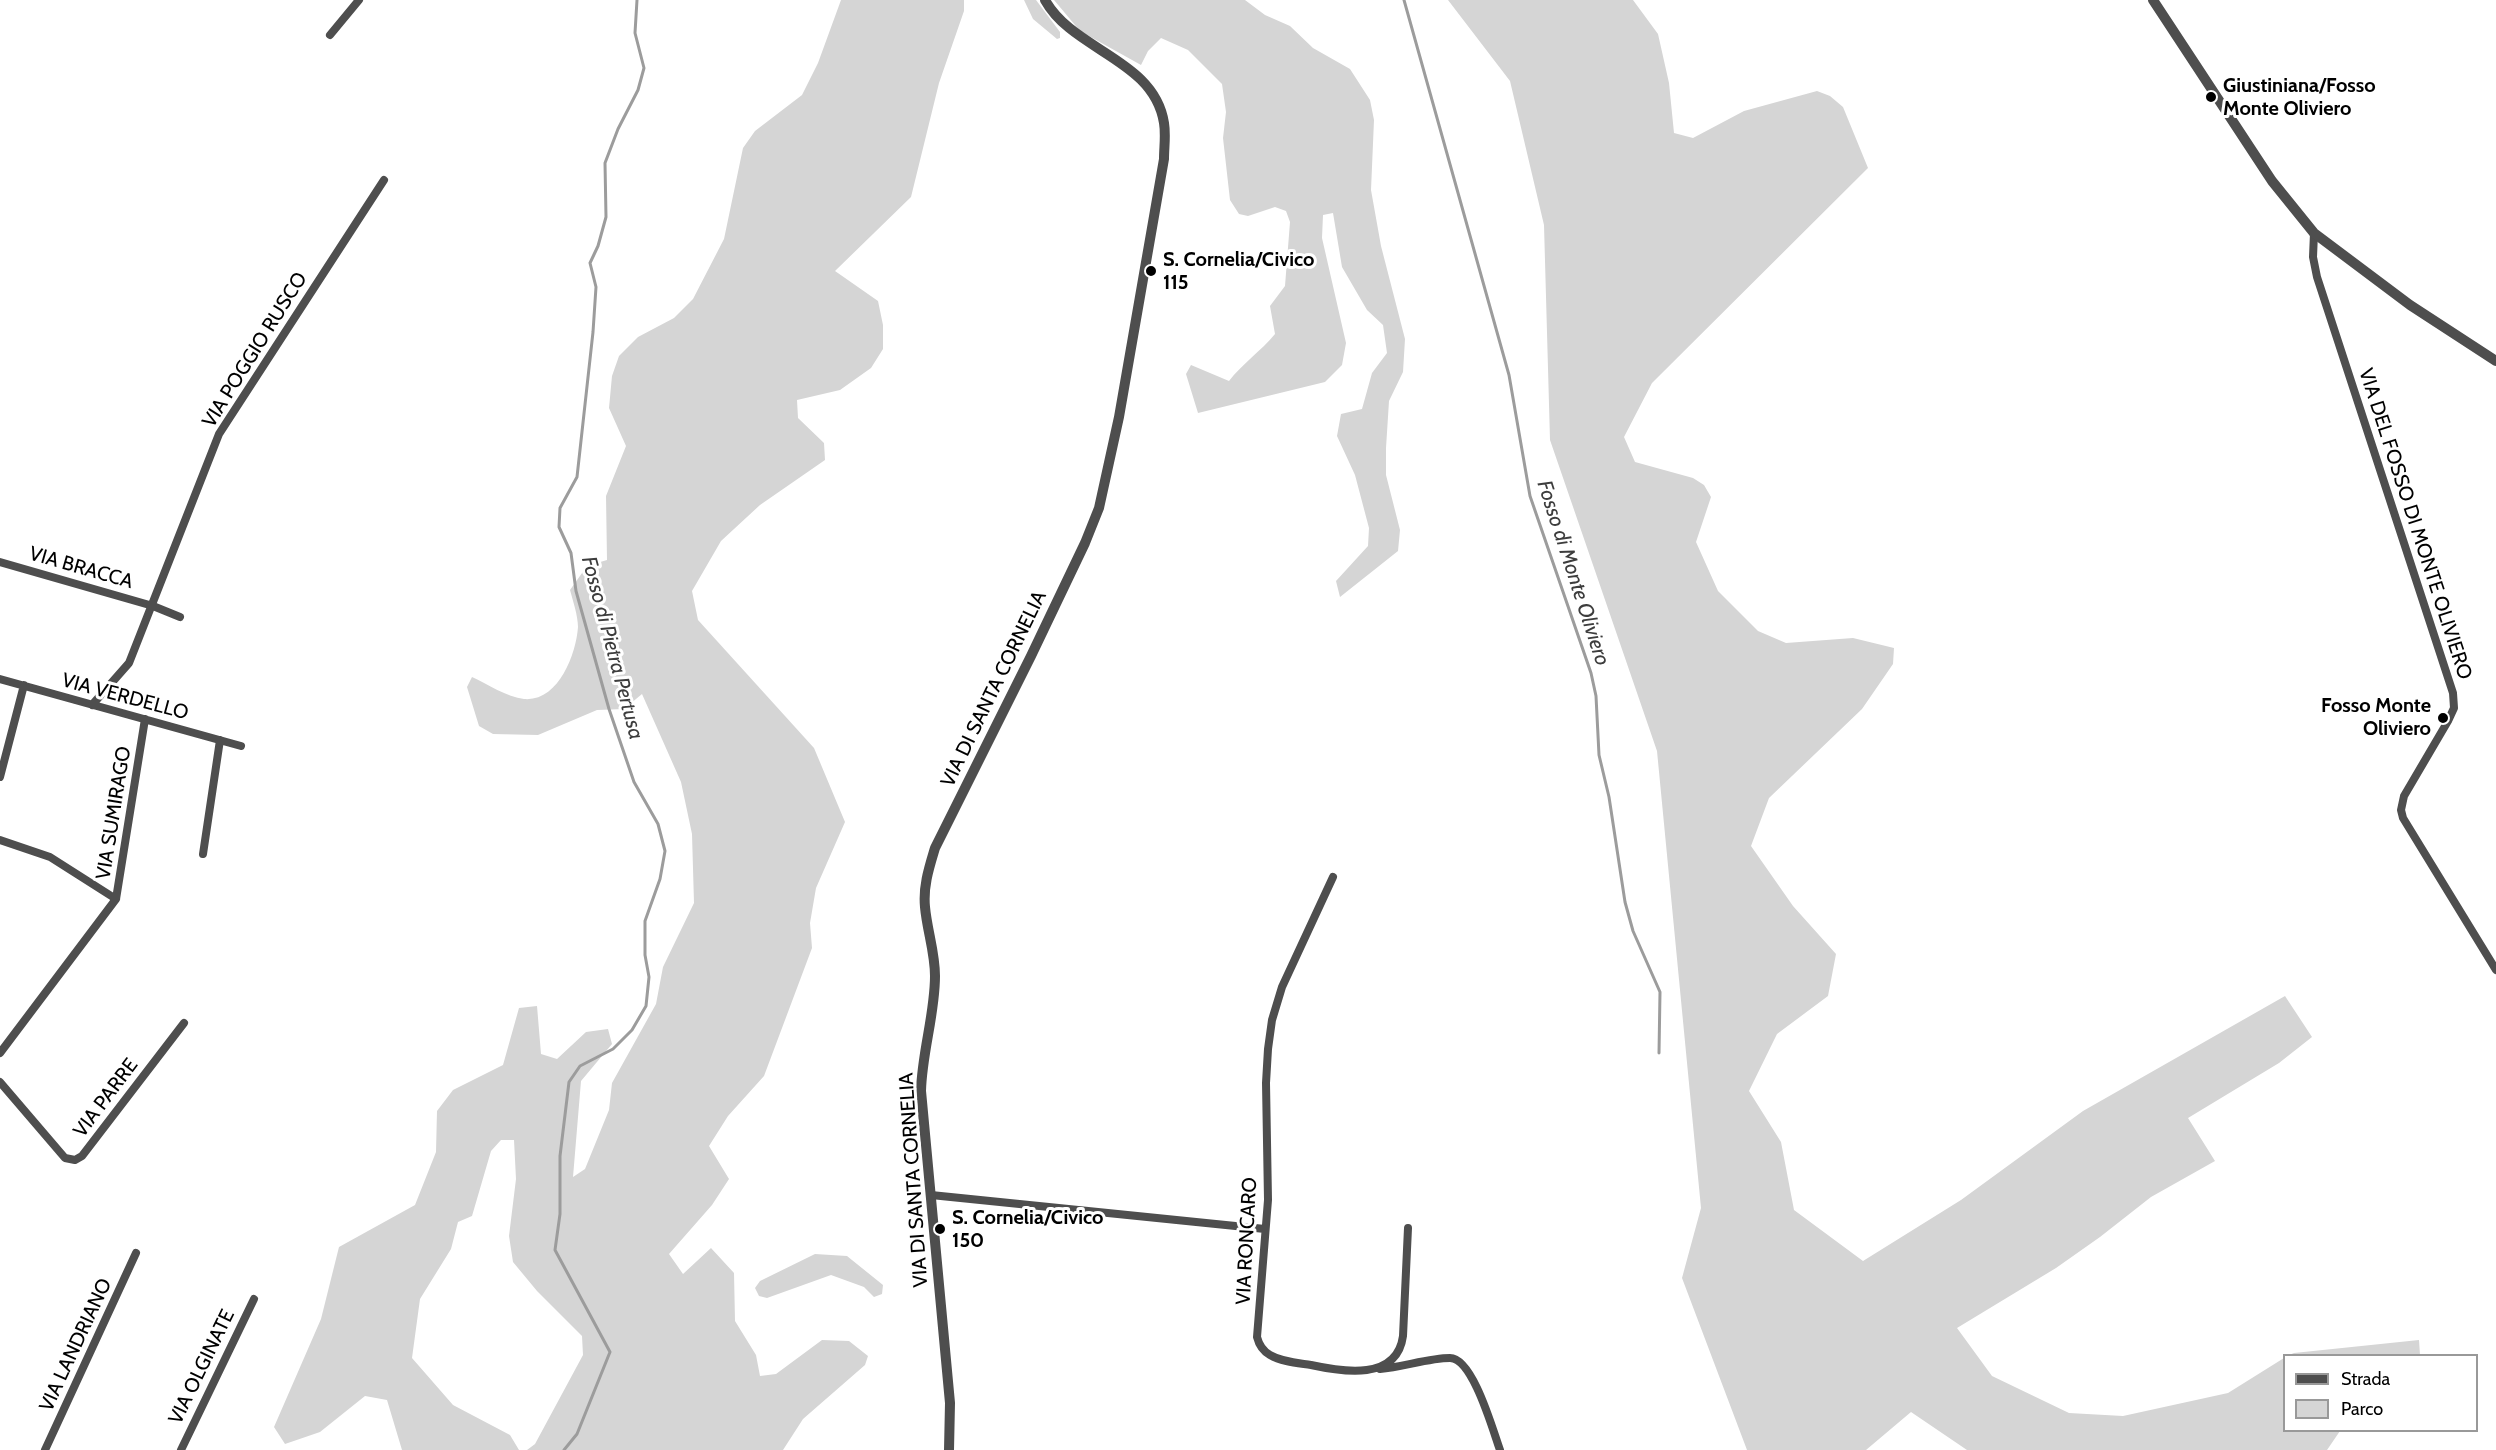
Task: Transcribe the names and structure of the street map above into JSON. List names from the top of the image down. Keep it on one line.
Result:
{"streets":{"street":["VIA POGGIO RUSCO","VIA DEL FOSSO DI MONTE OLIVIERO","VIA BRACCA","VIA DI SANTA CORNELIA","VIA VERDELLO","VIA SUMIRAGO","VIA PARRE","VIA RONCARO","VIA LANDRIANO","VIA OLGINATE"]},"crossings":[["VIA POGGIO RUSCO","VIA BRACCA"],["VIA POGGIO RUSCO","VIA VERDELLO"],["VIA VERDELLO","VIA SUMIRAGO"]],"water":["Fosso di Monte Oliviero","Fosso di Pietra Pertusa"],"places":["Giustiniana/Fosso Monte Oliviero","S. Cornelia/Civico 115","Fosso Monte Oliviero","S. Cornelia/Civico 150"],"legend":["Strada","Parco"]}
